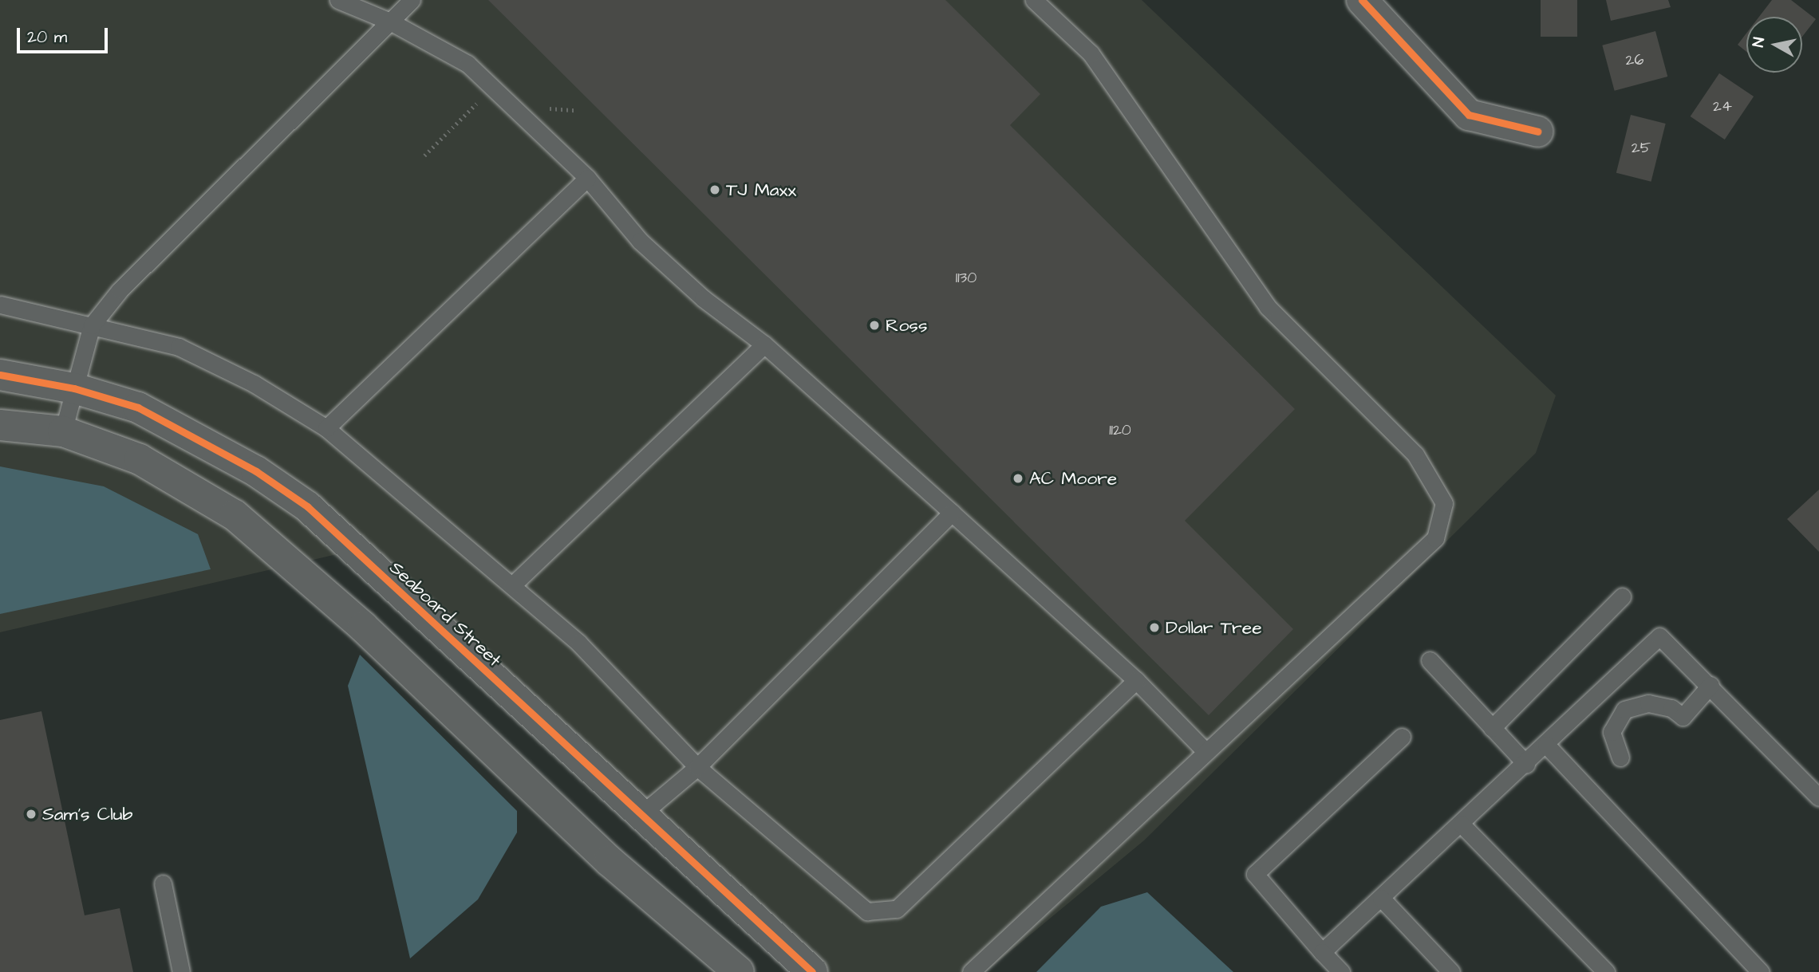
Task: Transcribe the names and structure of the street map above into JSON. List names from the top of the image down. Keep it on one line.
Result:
{"streets":{"street":["Seaboard Street"]},"places":["TJ Maxx","Ross","AC Moore","Dollar Tree","Sam's Club"],"house_numbers":["26","24","25","1130","1120"],"scale_bar":"20 m","north":"left"}
